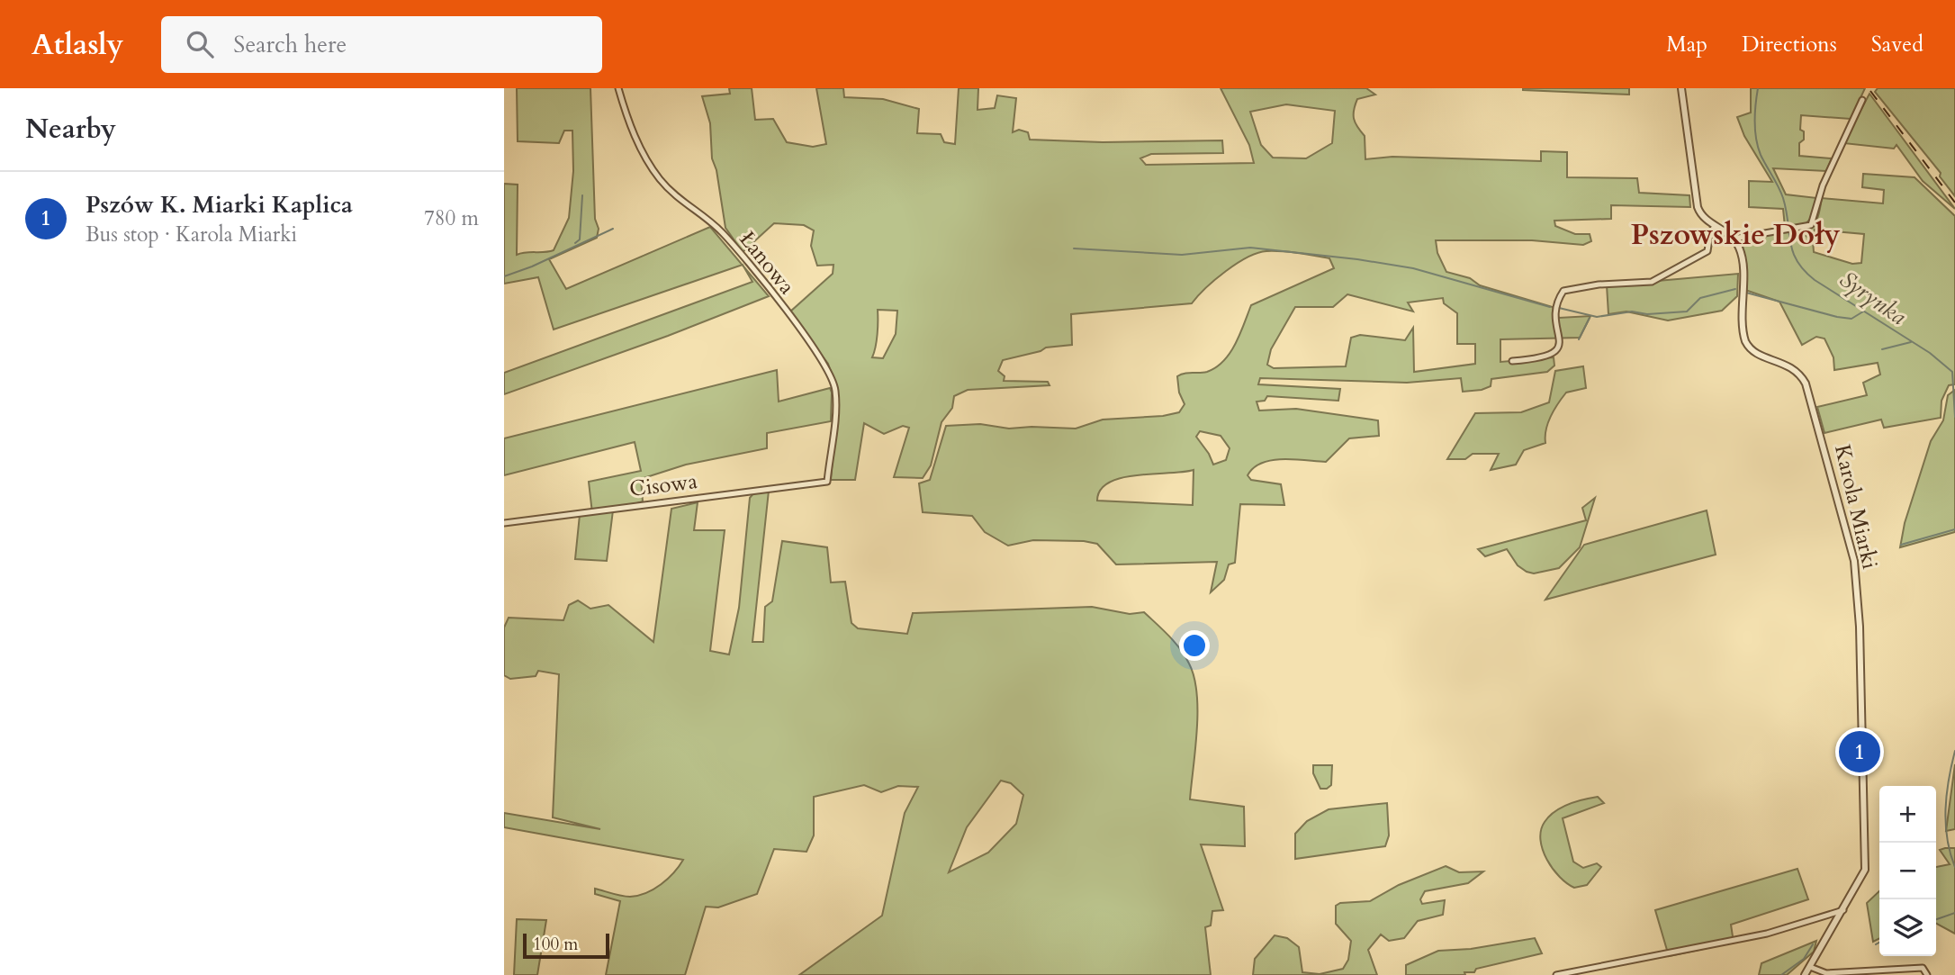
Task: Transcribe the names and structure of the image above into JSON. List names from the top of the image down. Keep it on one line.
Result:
{"streets":{"street":["Łanowa","Cisowa","Karola Miarki"]},"crossings":[["Łanowa","Cisowa"]],"districts":["Pszowskie Doły"],"water":["Syrynka"],"scale_bar":"100 m","page":{"header":"Atlasly","search":"Search here","nav":["Map","Directions","Saved"],"heading":"Nearby","list":[{"mark":"1","name":"Pszów K. Miarki Kaplica","note":"Bus stop · Karola Miarki","value":"780 m"}],"pins":"1","map_buttons":["+","−"],"scale":"100 m"}}
